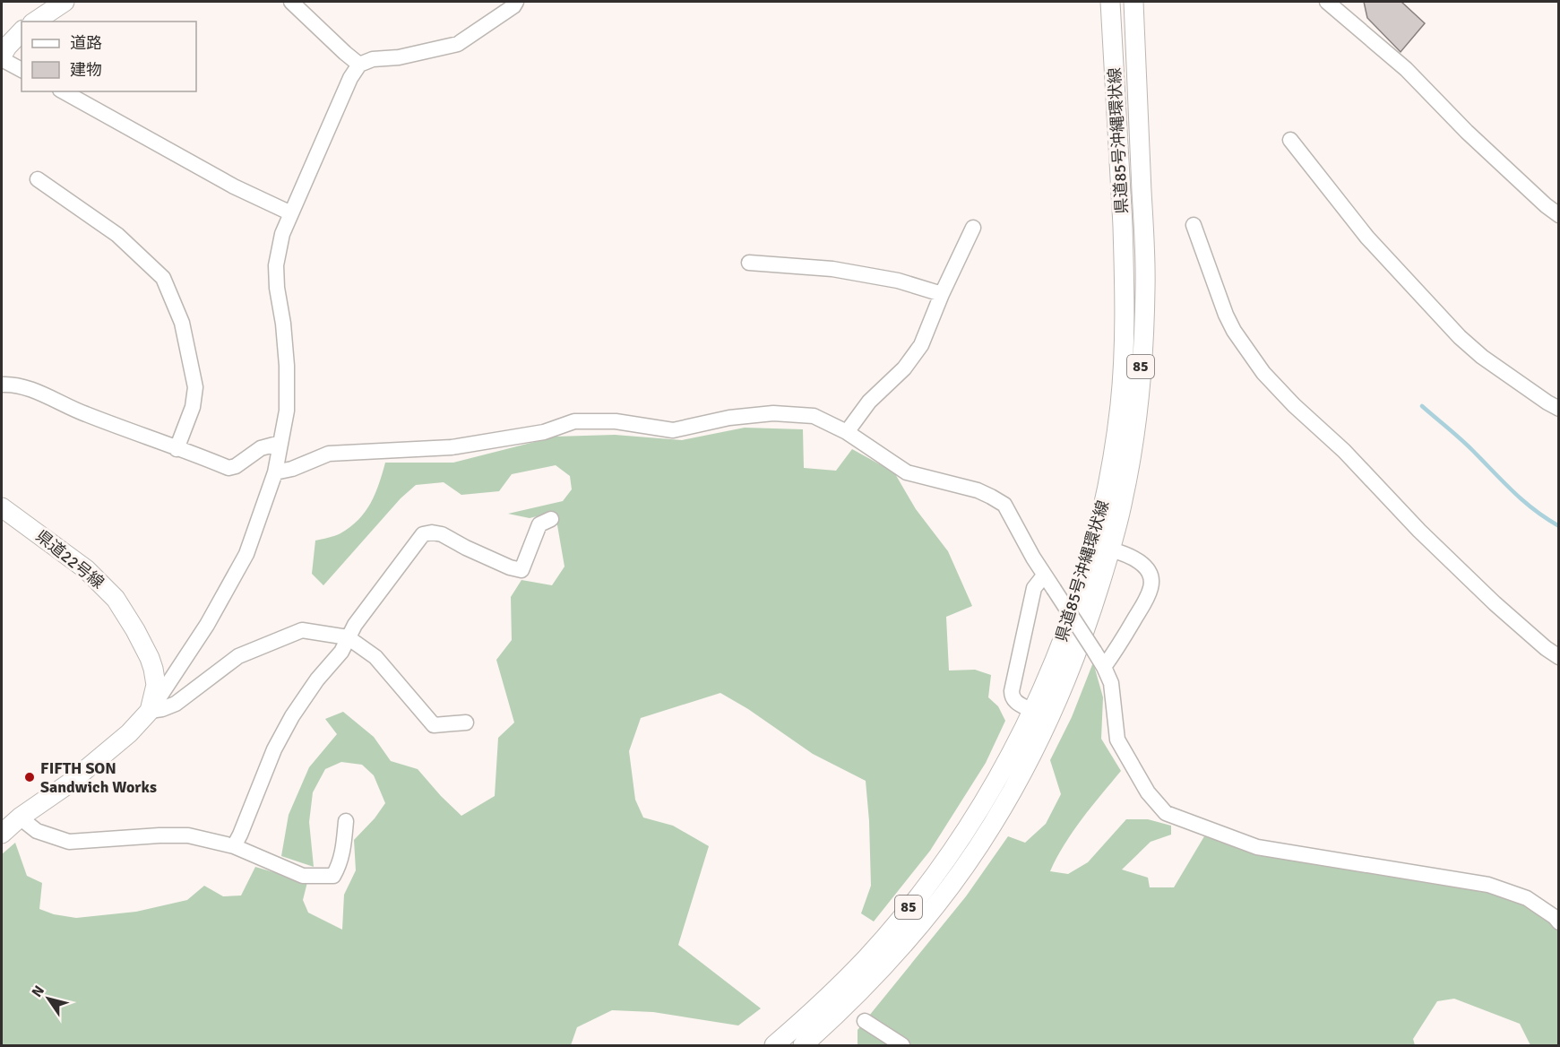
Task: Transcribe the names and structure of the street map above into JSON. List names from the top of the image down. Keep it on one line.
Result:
{"streets":{"main road":["県道85号沖縄環状線","85","県道22号線"]},"places":["FIFTH SON Sandwich Works"],"legend":["道路","建物"],"north":"top left"}
